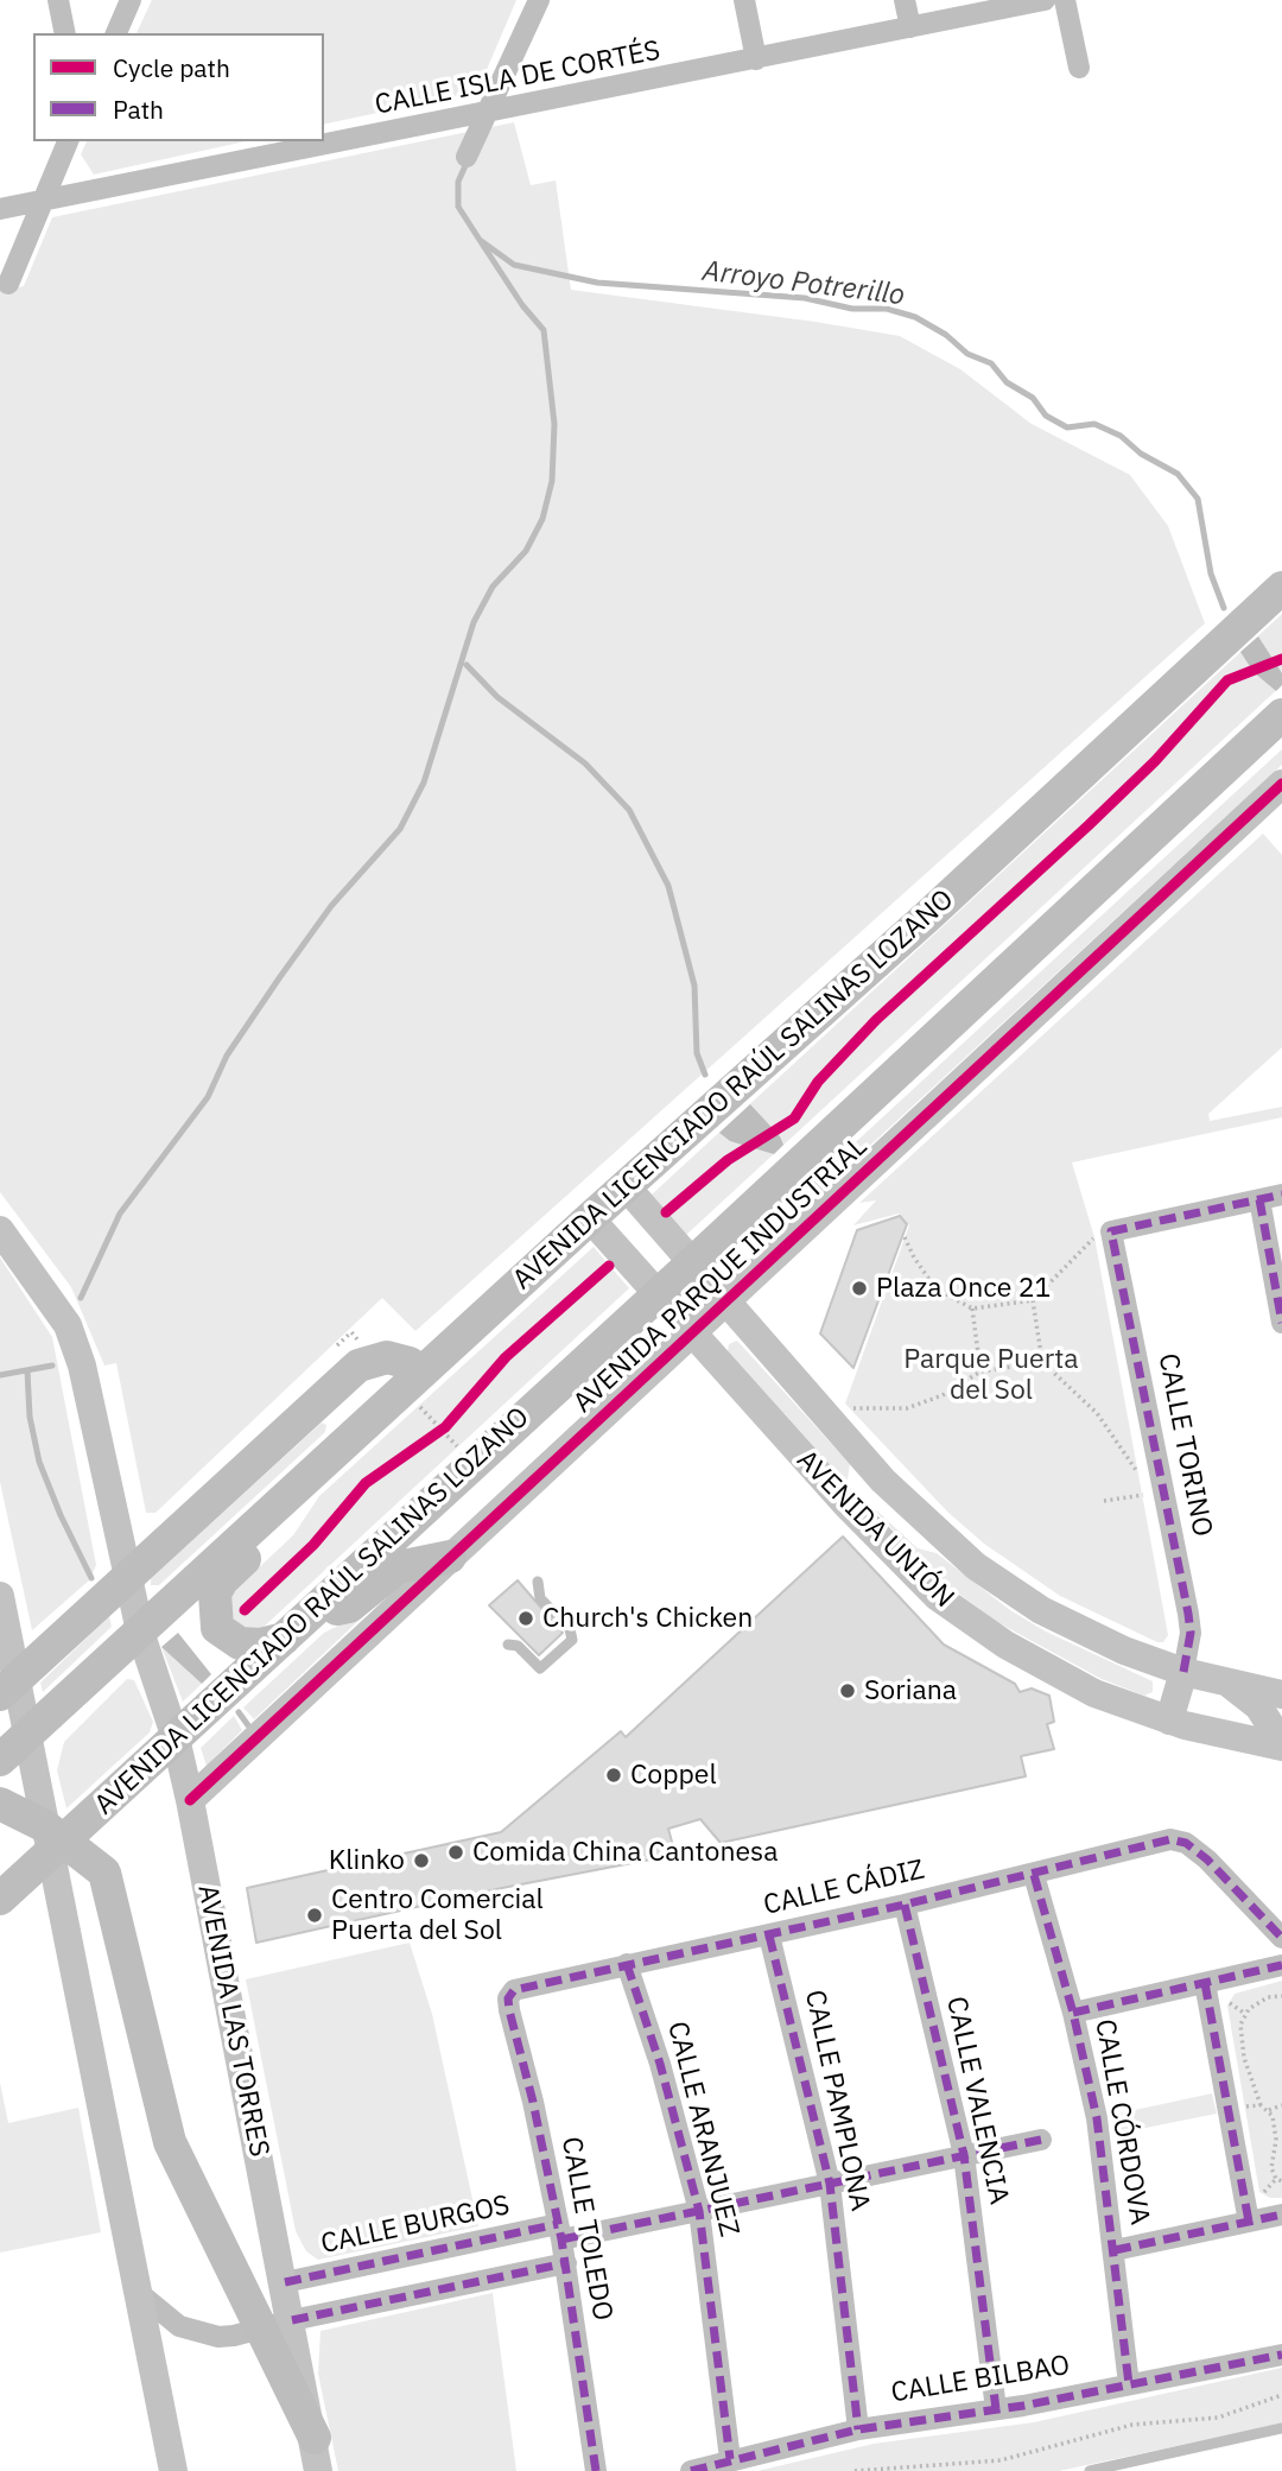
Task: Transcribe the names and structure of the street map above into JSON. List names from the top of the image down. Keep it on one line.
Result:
{"streets":{"main road":["AVENIDA LICENCIADO RAÚL SALINAS LOZANO"],"street":["CALLE ISLA DE CORTÉS","AVENIDA PARQUE INDUSTRIAL","CALLE TORINO","AVENIDA UNIÓN","CALLE CÁDIZ","AVENIDA LAS TORRES","CALLE PAMPLONA","CALLE VALENCIA","CALLE CÓRDOVA","CALLE ARANJUEZ","CALLE BURGOS","CALLE TOLEDO","CALLE BILBAO"]},"crossings":[["AVENIDA LICENCIADO RAÚL SALINAS LOZANO","AVENIDA UNIÓN"],["AVENIDA LICENCIADO RAÚL SALINAS LOZANO","AVENIDA LAS TORRES"],["AVENIDA PARQUE INDUSTRIAL","AVENIDA UNIÓN"],["AVENIDA PARQUE INDUSTRIAL","AVENIDA LAS TORRES"],["CALLE TORINO","AVENIDA UNIÓN"],["CALLE CÁDIZ","CALLE PAMPLONA"],["CALLE CÁDIZ","CALLE VALENCIA"],["CALLE CÁDIZ","CALLE CÓRDOVA"],["CALLE CÁDIZ","CALLE ARANJUEZ"],["CALLE CÁDIZ","CALLE TOLEDO"],["AVENIDA LAS TORRES","CALLE BURGOS"],["CALLE PAMPLONA","CALLE BURGOS"],["CALLE PAMPLONA","CALLE BILBAO"],["CALLE VALENCIA","CALLE BURGOS"],["CALLE VALENCIA","CALLE BILBAO"],["CALLE CÓRDOVA","CALLE BILBAO"],["CALLE ARANJUEZ","CALLE BURGOS"],["CALLE ARANJUEZ","CALLE BILBAO"],["CALLE BURGOS","CALLE TOLEDO"]],"water":["Arroyo Potrerillo"],"parks":["Parque Puerta del Sol"],"places":["Plaza Once 21","Church's Chicken","Soriana","Coppel","Comida China Cantonesa","Klinko","Centro Comercial Puerta del Sol"],"legend":["Cycle path","Path"]}
